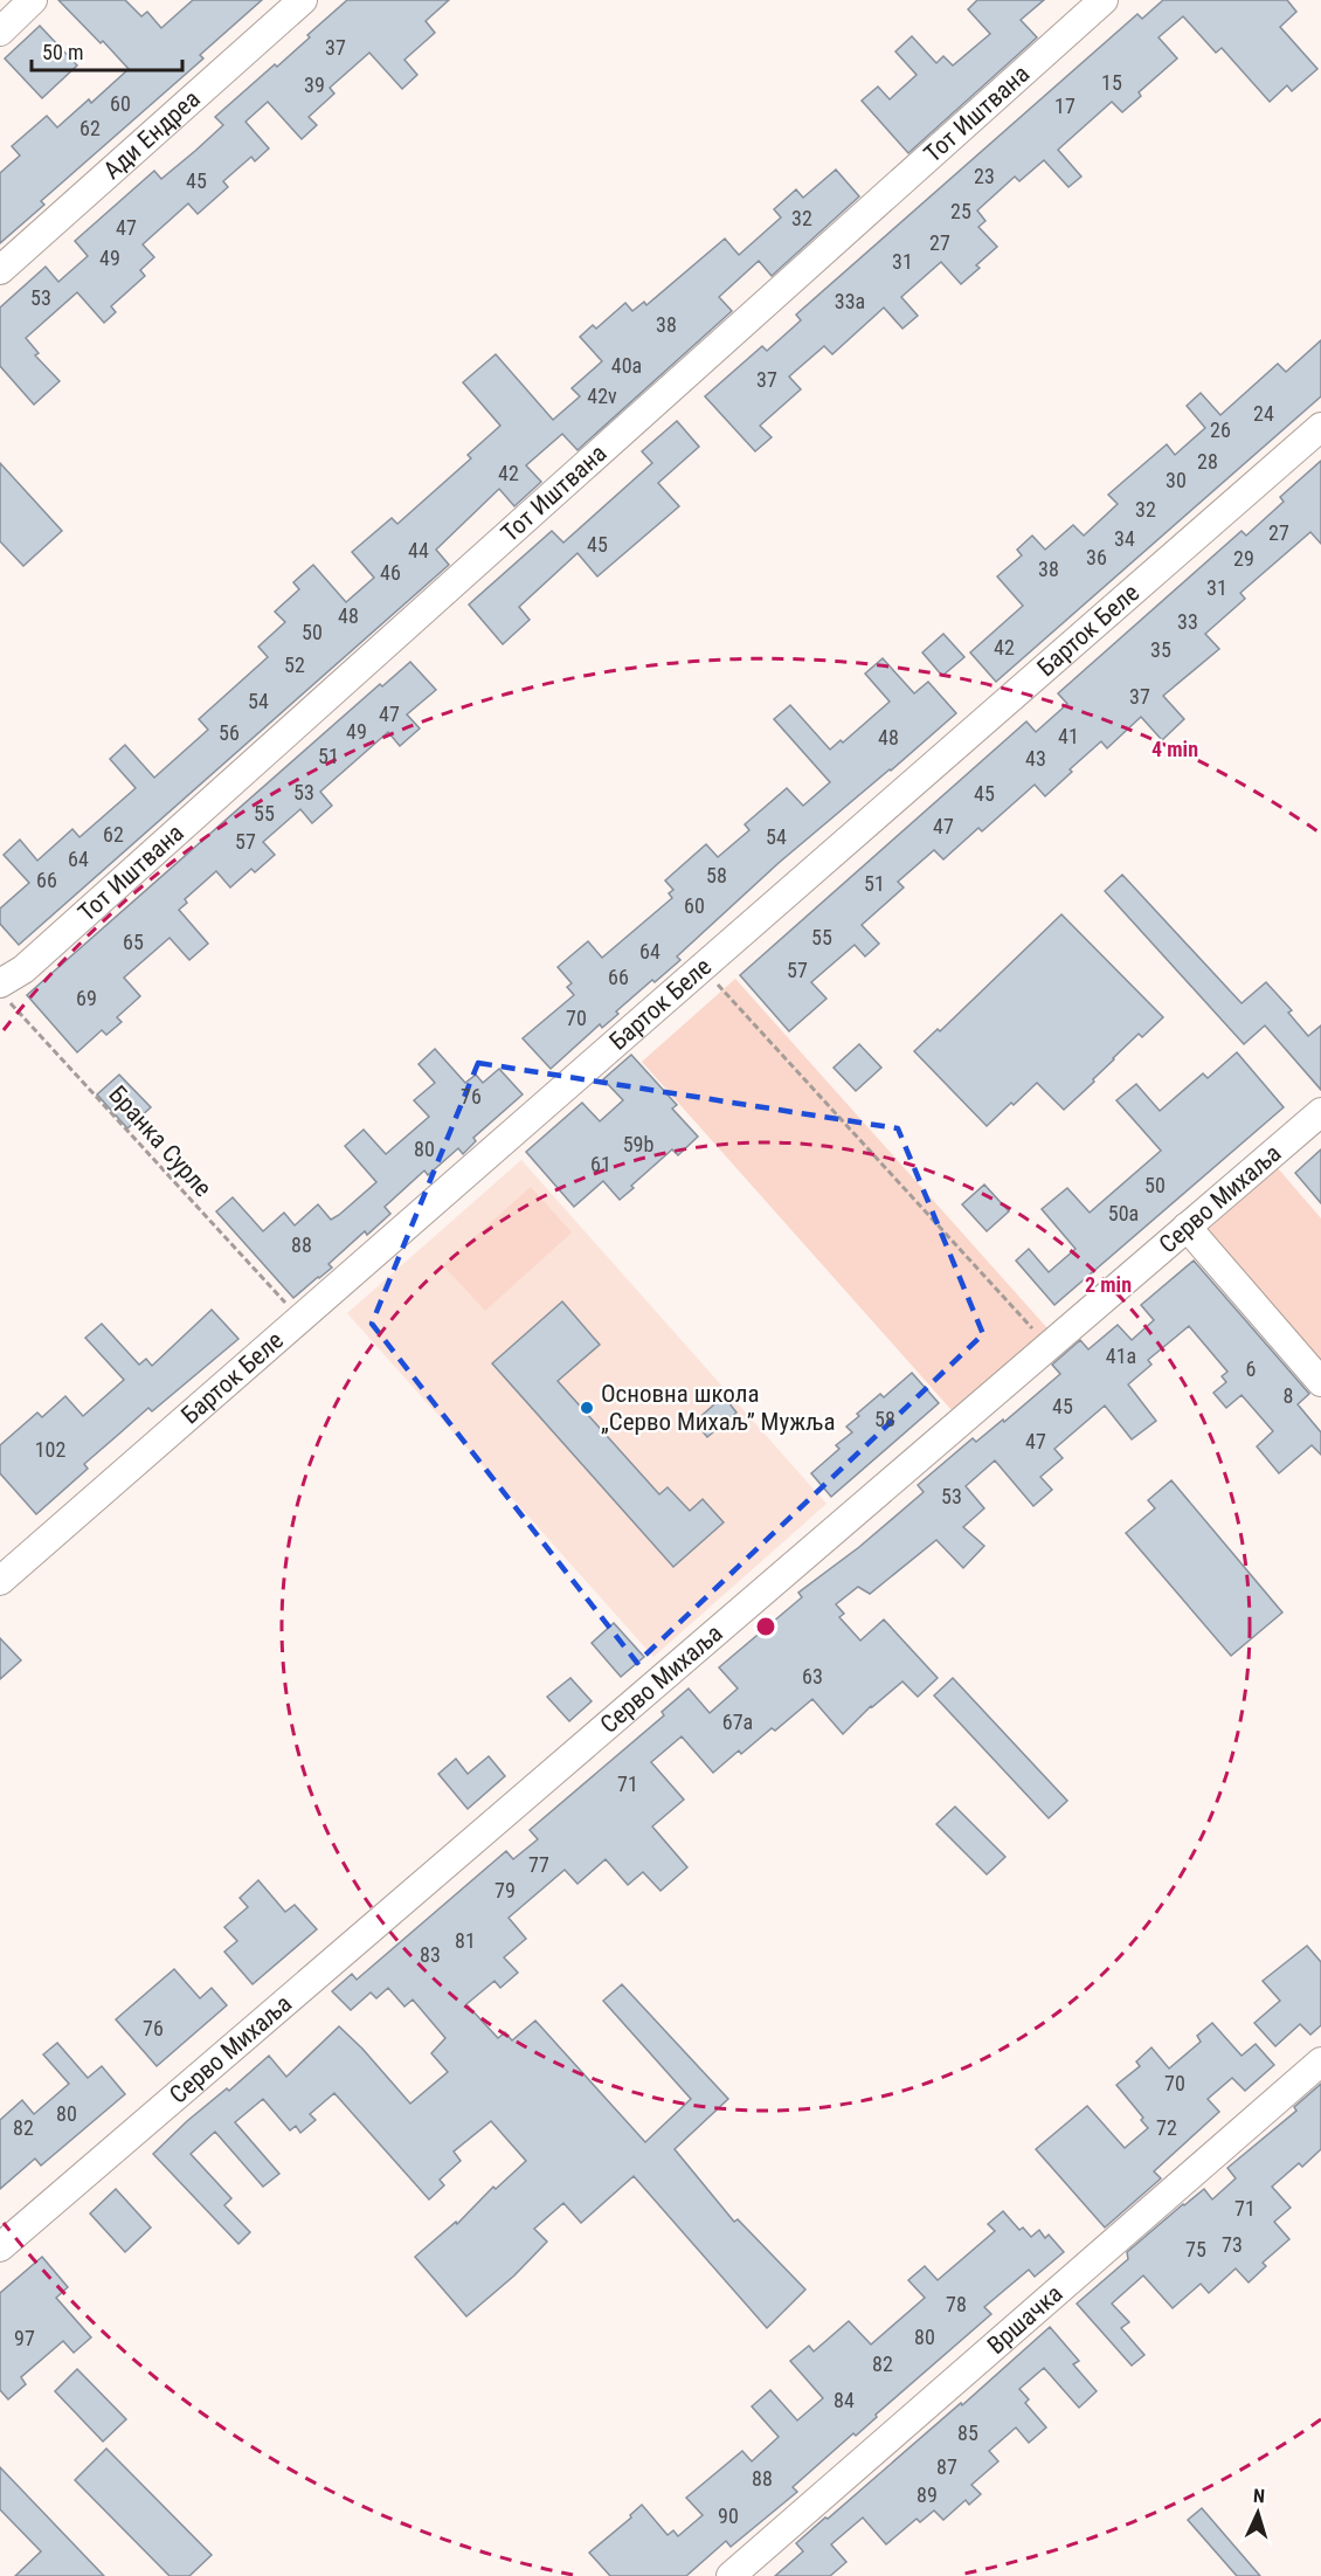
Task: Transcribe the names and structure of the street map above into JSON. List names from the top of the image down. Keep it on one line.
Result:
{"streets":{"street":["Тот Иштвана","Ади Ендреа","Барток Беле","Серво Михаља","Вршачка"],"path":["Бранка Сурле"]},"crossings":[["Тот Иштвана","Бранка Сурле"],["Барток Беле","Бранка Сурле"]],"places":["Основна школа „Серво Михаљ” Мужља"],"house_numbers":["37","15","39","60","17","62","23","45","25","32","47","27","49","31","53","33a","38","40a","37","42v","24","26","28","42","30","32","27","34","45","44","36","29","38","46","31","48","33","50","42","35","52","37","54","47","49","56","41","48","51","43","53","45","55","47","62","54","57","64","58","66","51","60","55","65","64","57","66","69","70","76","59b","80","61","50","50a","88","41a","6","8","45","58","47","102","53","63","67a","71","77","79","81","83","76","70","80","82","72","71","73","75","78","80","97","82","84","85","87","88","89","90"],"scale_bar":"50 m","north":"top","rings":["4 min","2 min"]}
